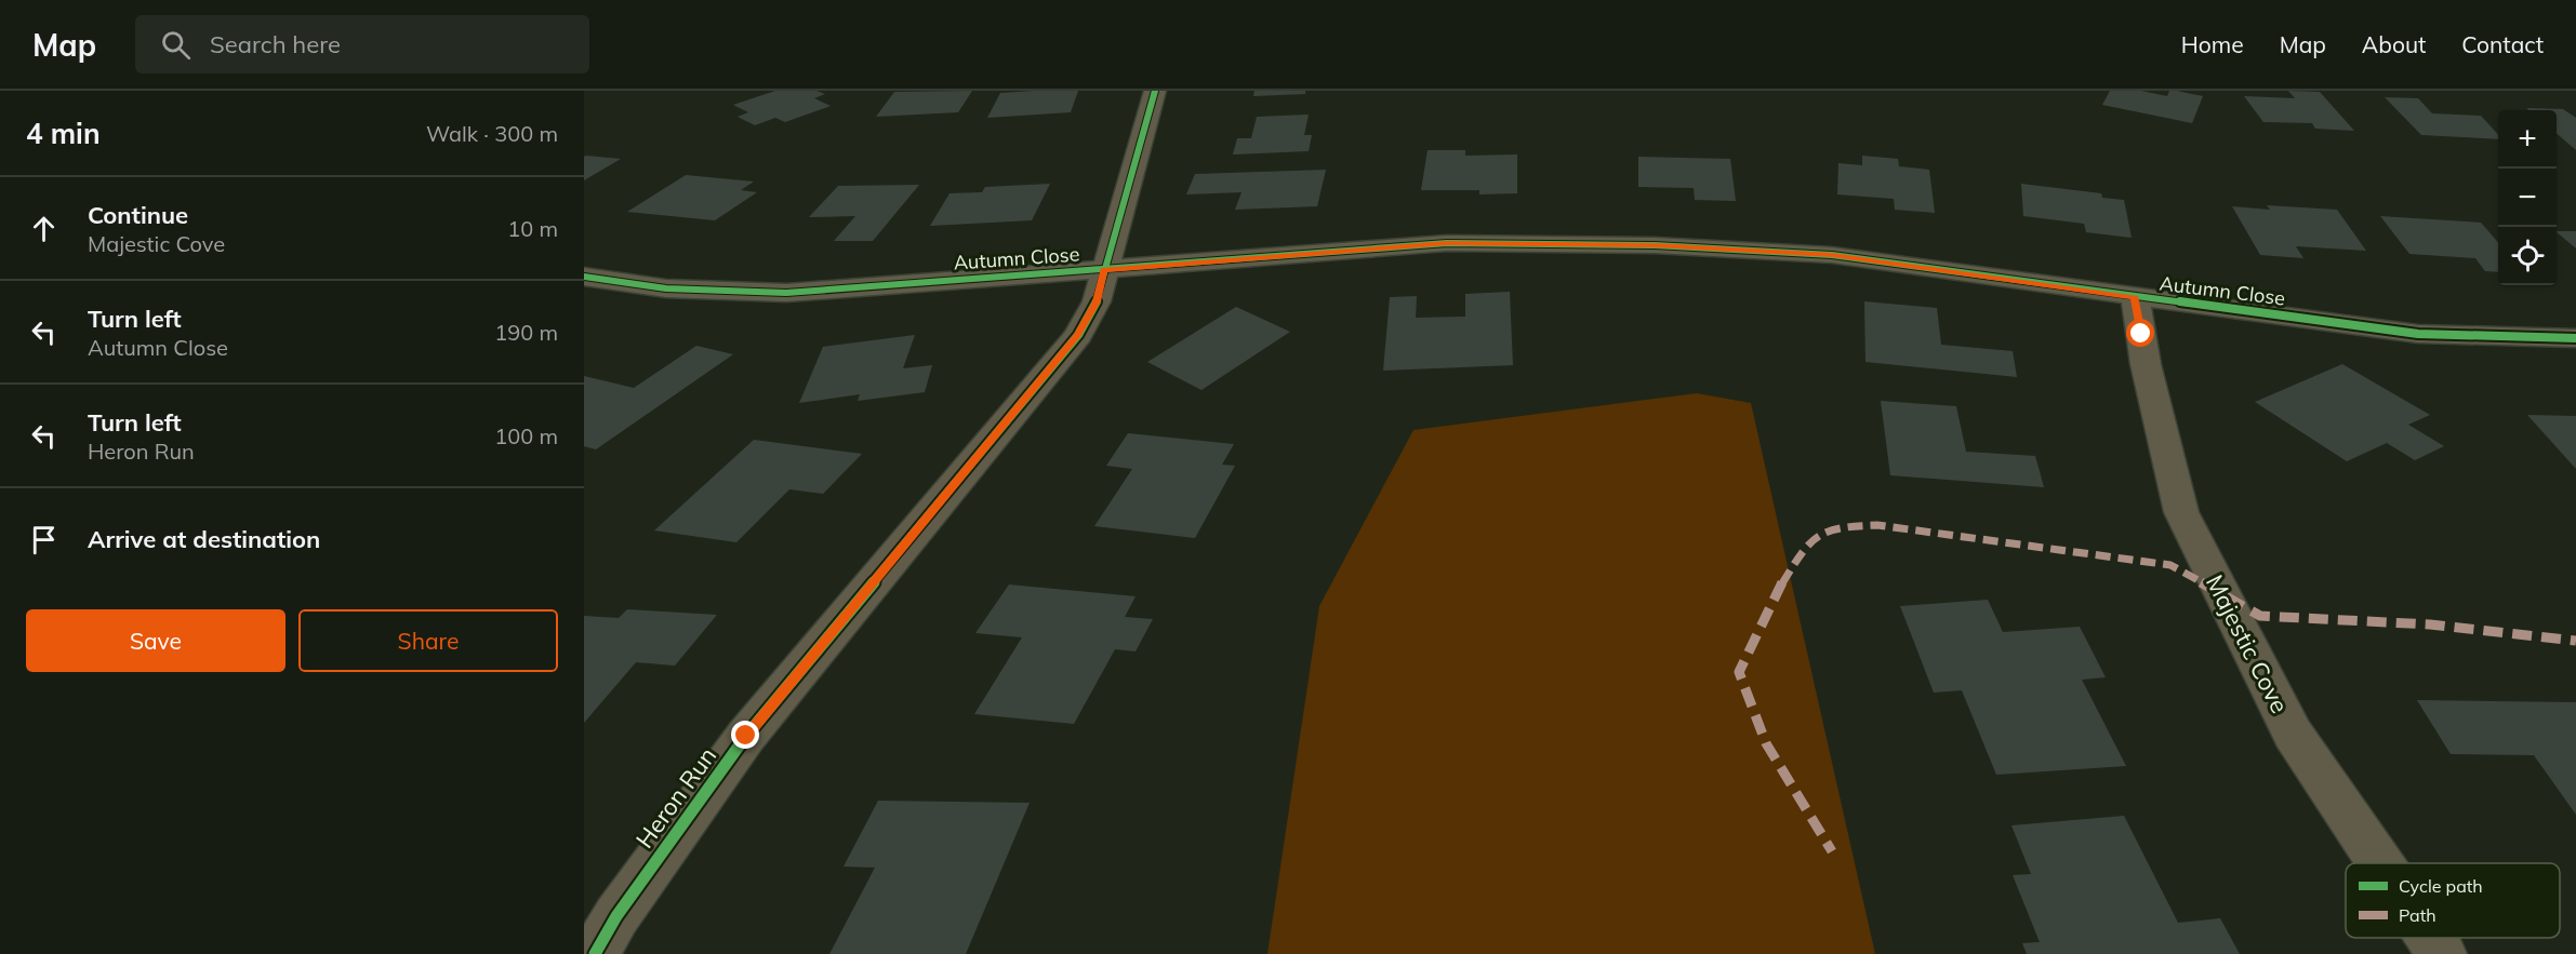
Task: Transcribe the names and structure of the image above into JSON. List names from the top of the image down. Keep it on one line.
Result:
{"streets":{"street":["Autumn Close","Majestic Cove","Heron Run"]},"crossings":[["Autumn Close","Majestic Cove"],["Autumn Close","Heron Run"]],"legend":["Cycle path","Path"],"page":{"header":"Map","search":"Search here","nav":["Home","Map","About","Contact"],"heading":["4 min","Walk · 300 m"],"map_buttons":["+","−"],"list":[["Continue","Majestic Cove","10 m"],["Turn left","Autumn Close","190 m"],["Turn left","Heron Run","100 m"],"Arrive at destination"],"buttons":["Save","Share"]}}
